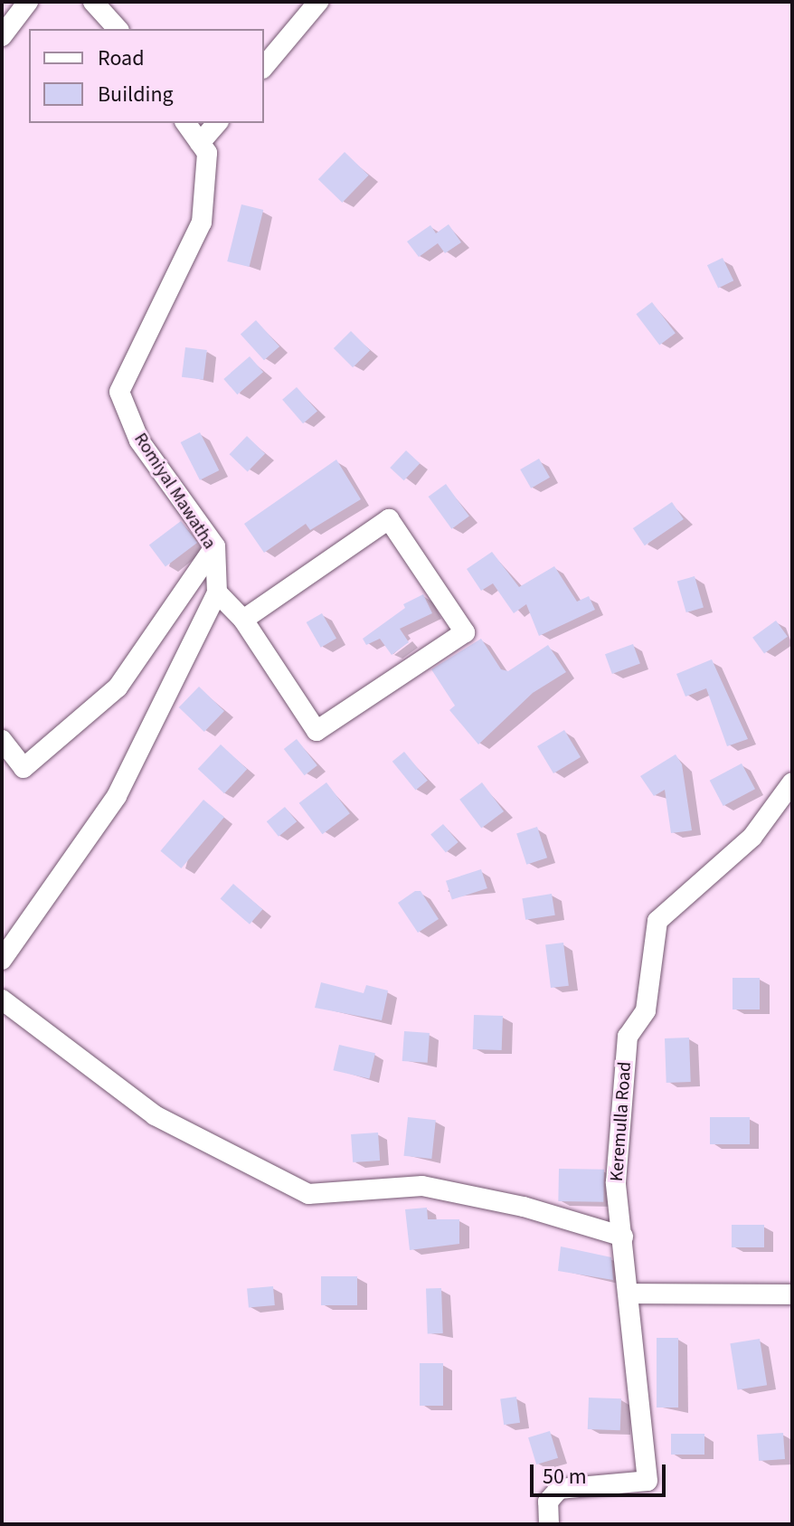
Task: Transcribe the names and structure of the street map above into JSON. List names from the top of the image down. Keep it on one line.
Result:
{"streets":{"street":["Romiyal Mawatha","Keremulla Road"]},"legend":["Road","Building"],"scale_bar":"50 m"}
